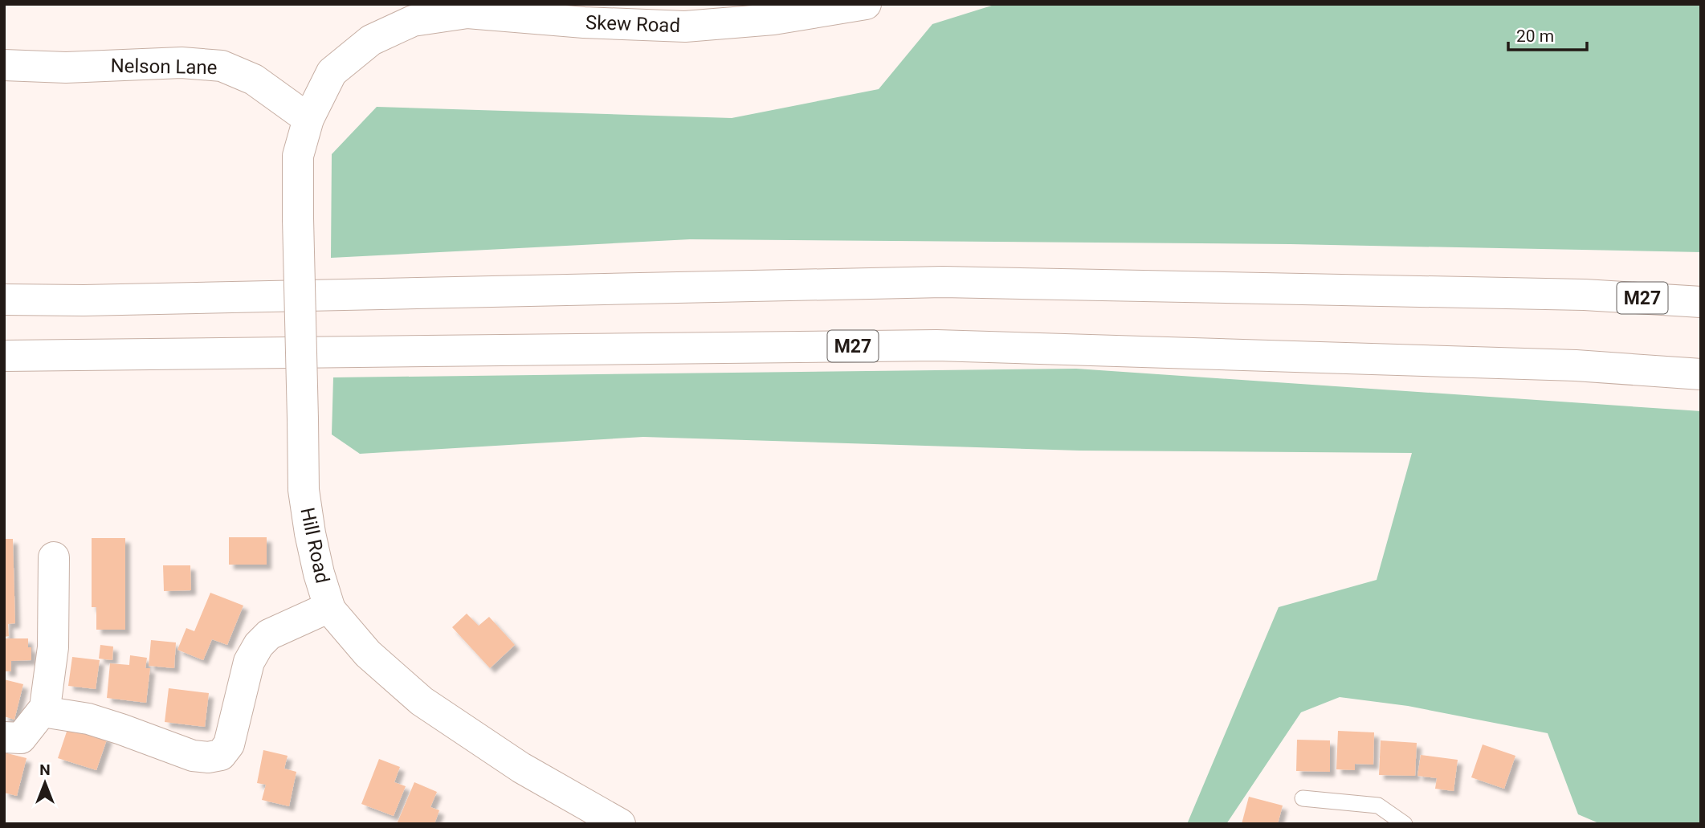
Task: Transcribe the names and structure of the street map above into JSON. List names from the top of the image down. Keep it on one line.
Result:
{"streets":{"main road":["Skew Road","Nelson Lane","M27","Hill Road"]},"crossings":[["Skew Road","Nelson Lane"],["Skew Road","Hill Road"],["Nelson Lane","Hill Road"]],"scale_bar":"20 m","north":"top"}
